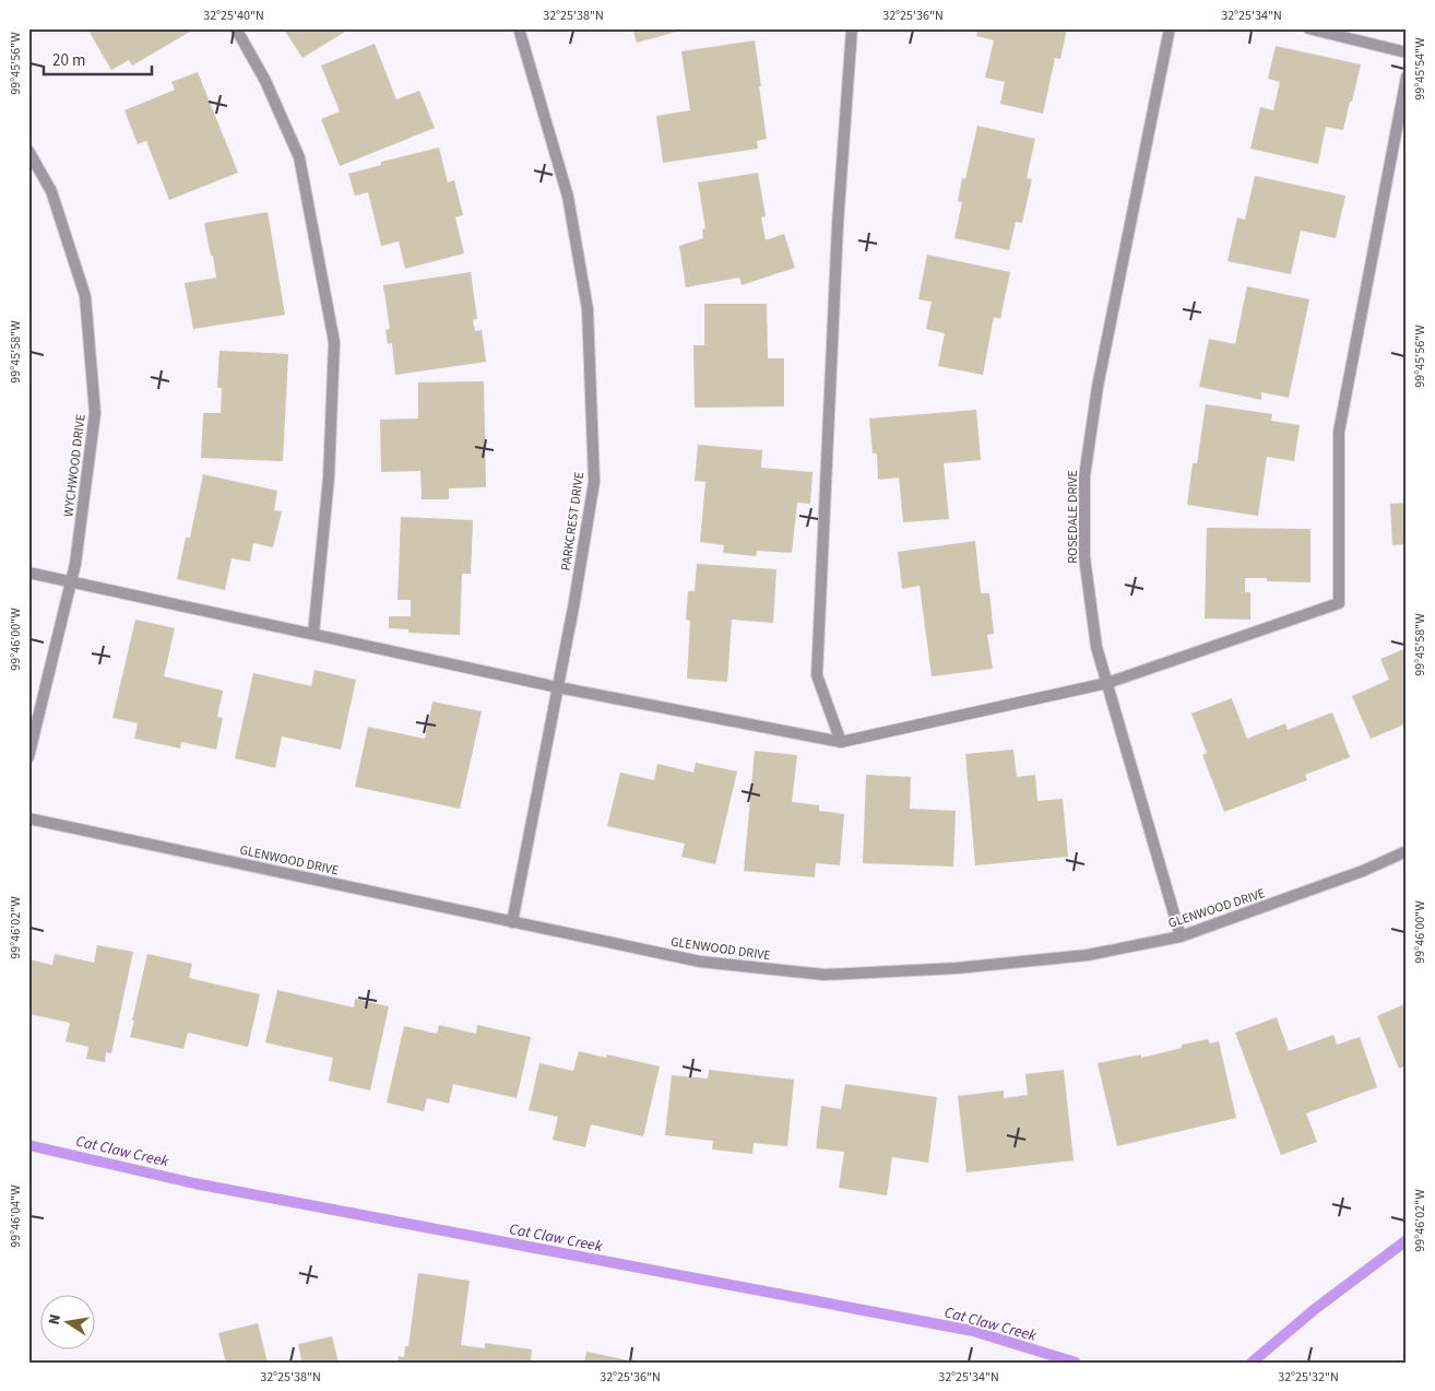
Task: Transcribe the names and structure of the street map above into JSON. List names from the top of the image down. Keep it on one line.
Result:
{"streets":{"street":["WYCHWOOD DRIVE","ROSEDALE DRIVE","PARKCREST DRIVE","GLENWOOD DRIVE"]},"crossings":[["ROSEDALE DRIVE","GLENWOOD DRIVE"],["PARKCREST DRIVE","GLENWOOD DRIVE"]],"water":["Cat Claw Creek"],"scale_bar":"20 m","north":"left","coordinates":["32°25'40\"N","32°25'38\"N","32°25'36\"N","32°25'34\"N","99°45'56\"W","99°45'54\"W","99°45'58\"W","99°46'00\"W","99°46'02\"W","99°46'04\"W","32°25'32\"N"]}
